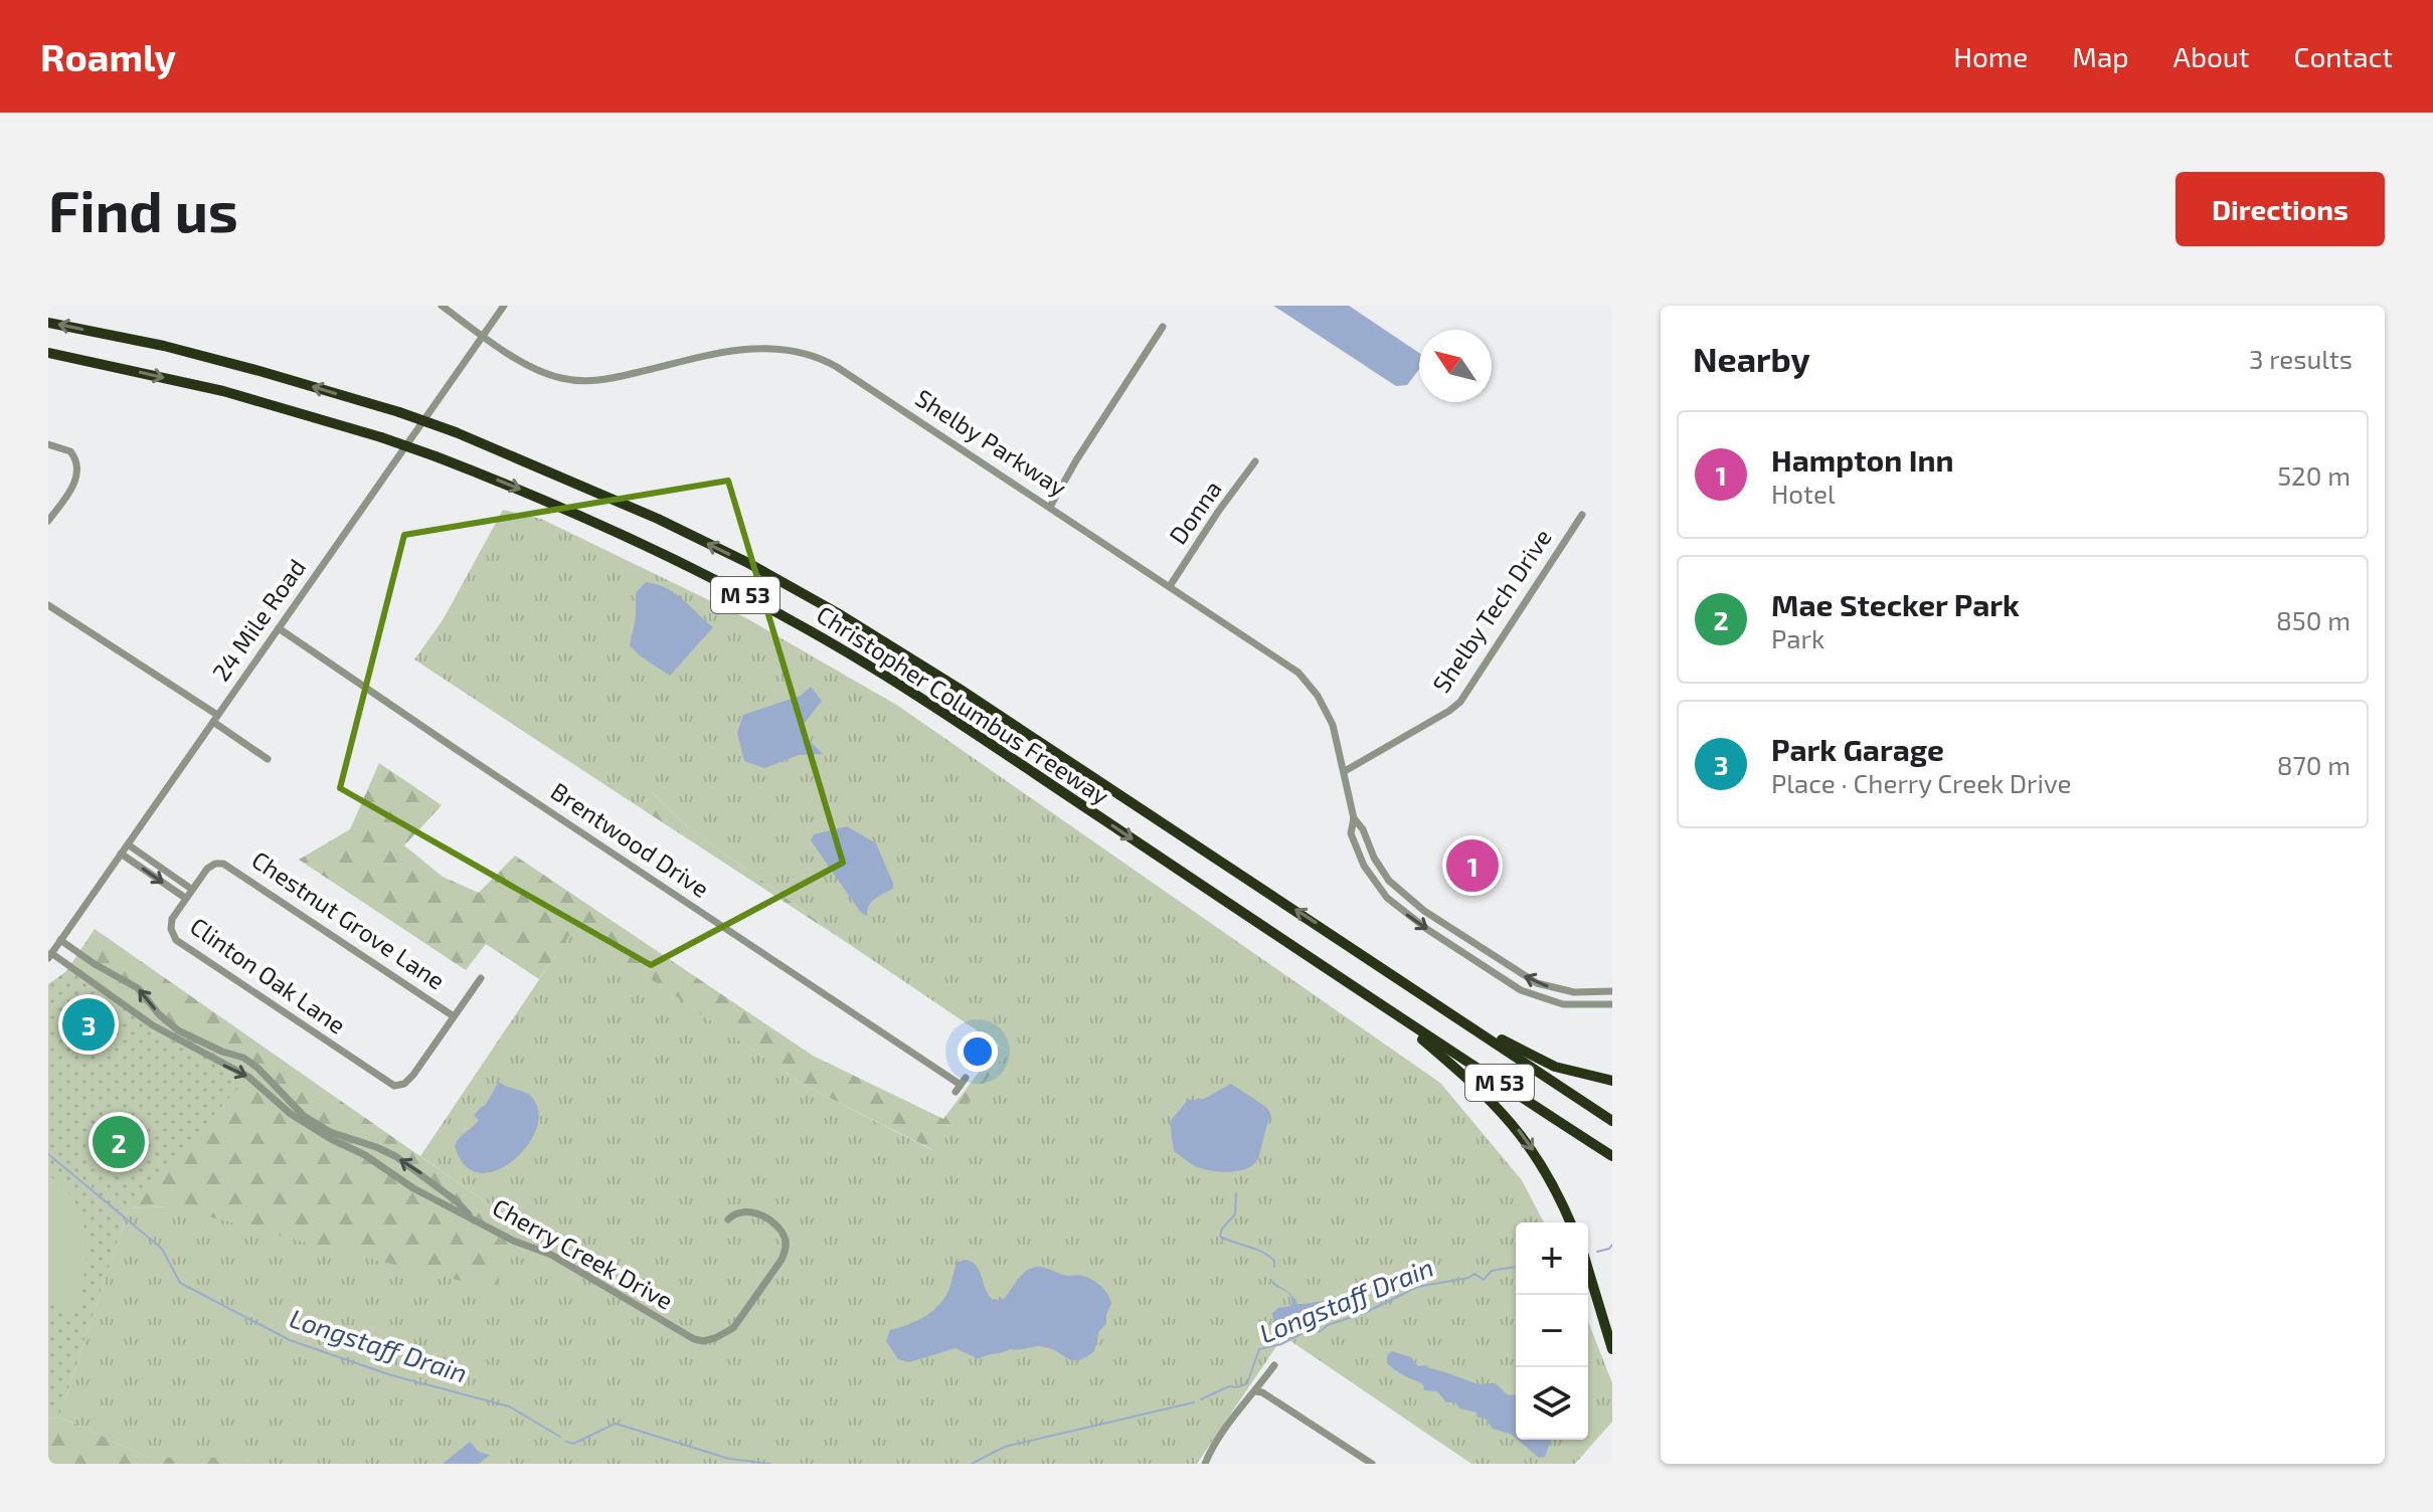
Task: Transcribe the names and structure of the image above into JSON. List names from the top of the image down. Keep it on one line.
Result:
{"streets":{"highway":["M 53","Christopher Columbus Freeway"],"street":["Shelby Parkway","Donna","Shelby Tech Drive","24 Mile Road","Brentwood Drive","Chestnut Grove Lane","Clinton Oak Lane","Cherry Creek Drive"]},"crossings":[["Shelby Parkway","Donna"],["Shelby Parkway","Shelby Tech Drive"],["Shelby Parkway","24 Mile Road"],["24 Mile Road","Brentwood Drive"],["24 Mile Road","Clinton Oak Lane"],["24 Mile Road","Cherry Creek Drive"],["Chestnut Grove Lane","Clinton Oak Lane"]],"water":["Longstaff Drain"],"north":"top left","page":{"header":"Roamly","nav":["Home","Map","About","Contact"],"buttons":"Directions","title":"Find us","heading":["Nearby","3 results"],"list":[{"mark":"1","name":"Hampton Inn","note":"Hotel","value":"520 m"},{"mark":"2","name":"Mae Stecker Park","note":"Park","value":"850 m"},{"mark":"3","name":"Park Garage","note":"Place · Cherry Creek Drive","value":"870 m"}],"pins":["1","3","2"],"map_buttons":["+","−"]}}
